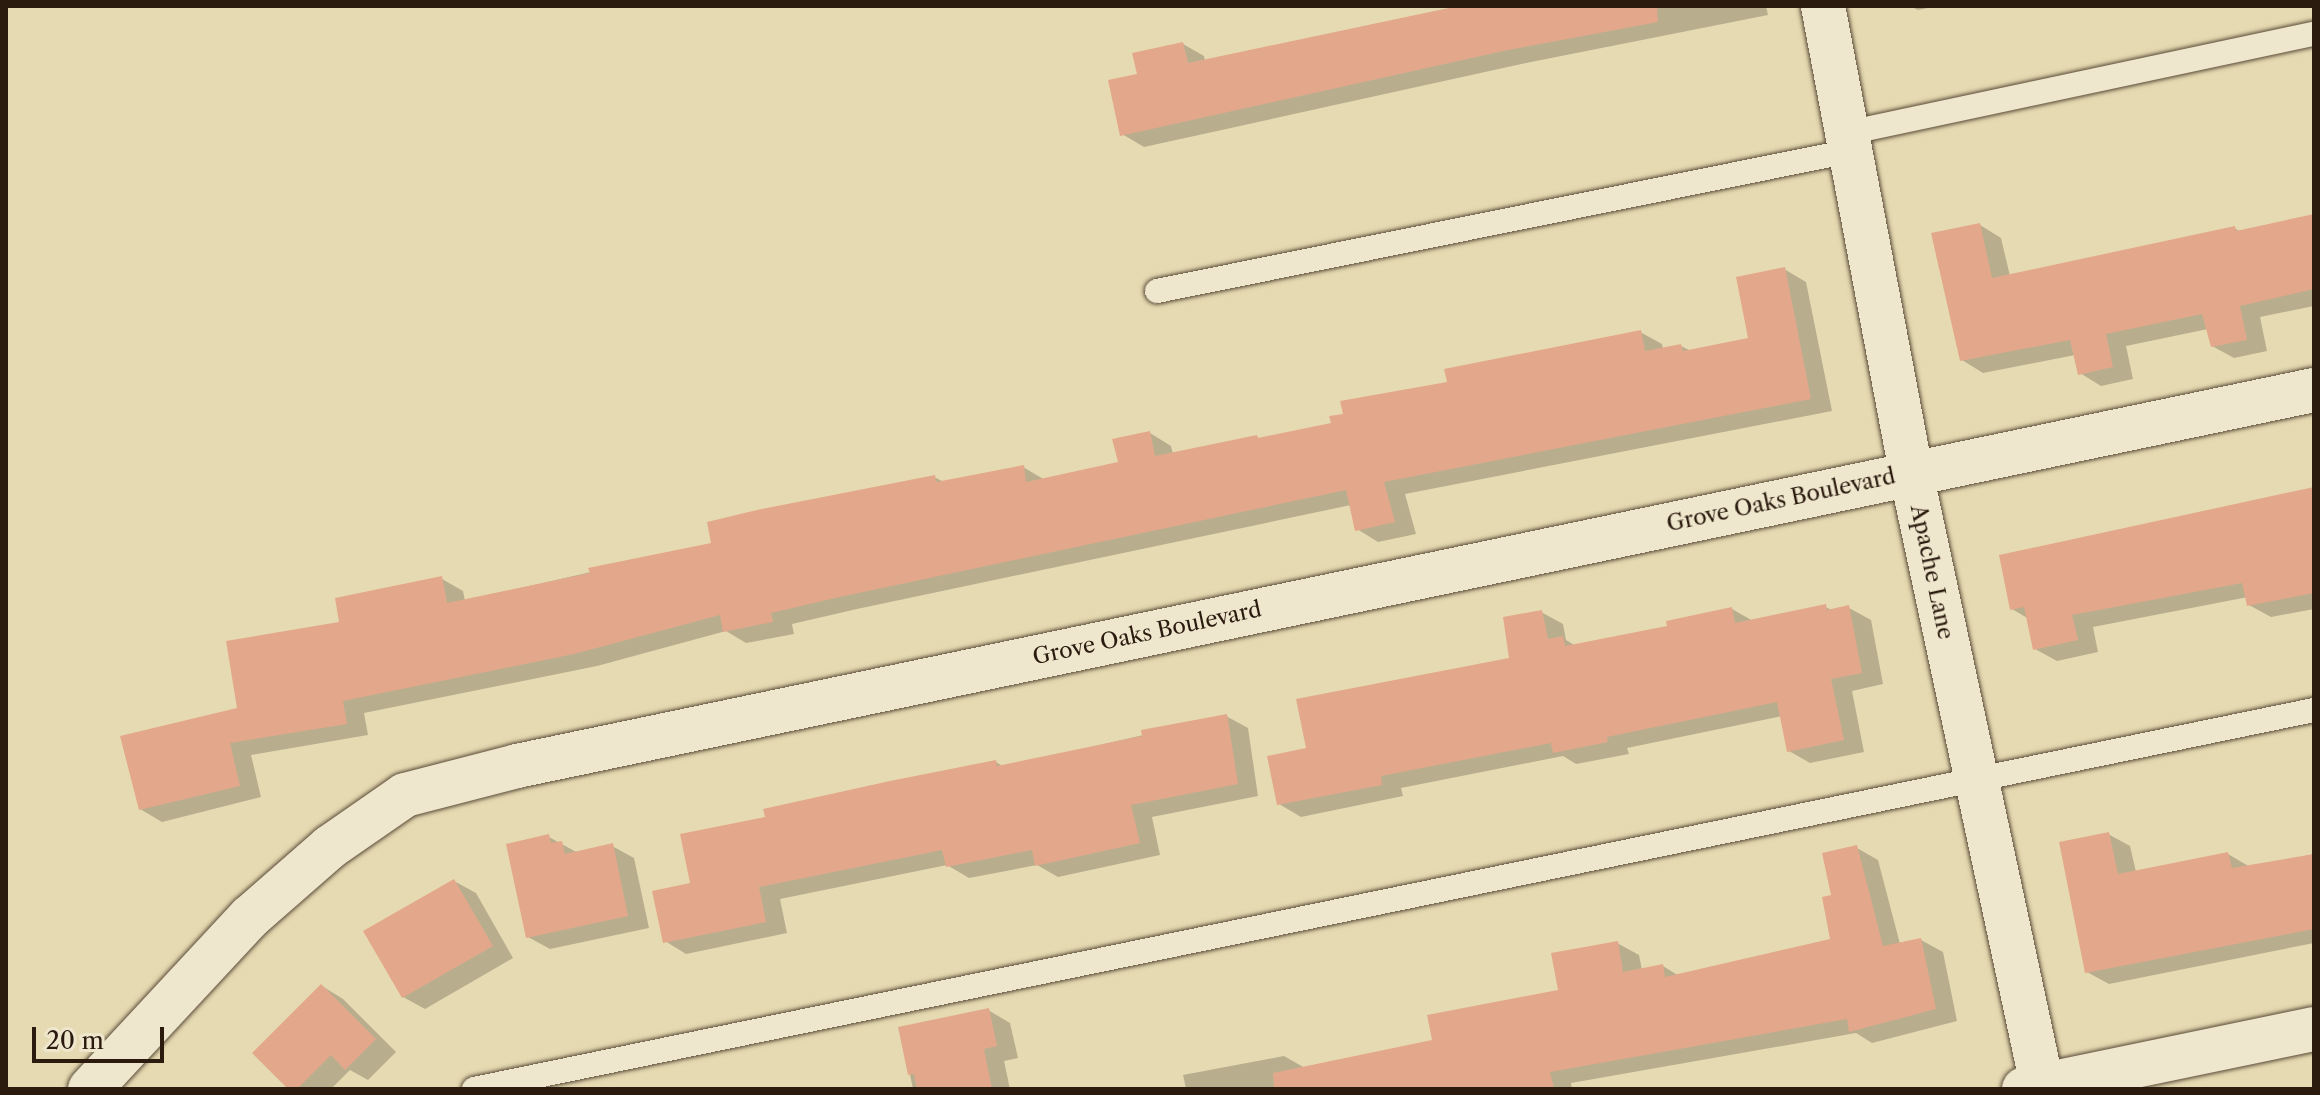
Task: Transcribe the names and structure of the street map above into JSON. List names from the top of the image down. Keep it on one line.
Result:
{"streets":{"street":["Grove Oaks Boulevard","Apache Lane"]},"crossings":[["Grove Oaks Boulevard","Apache Lane"]],"scale_bar":"20 m"}
